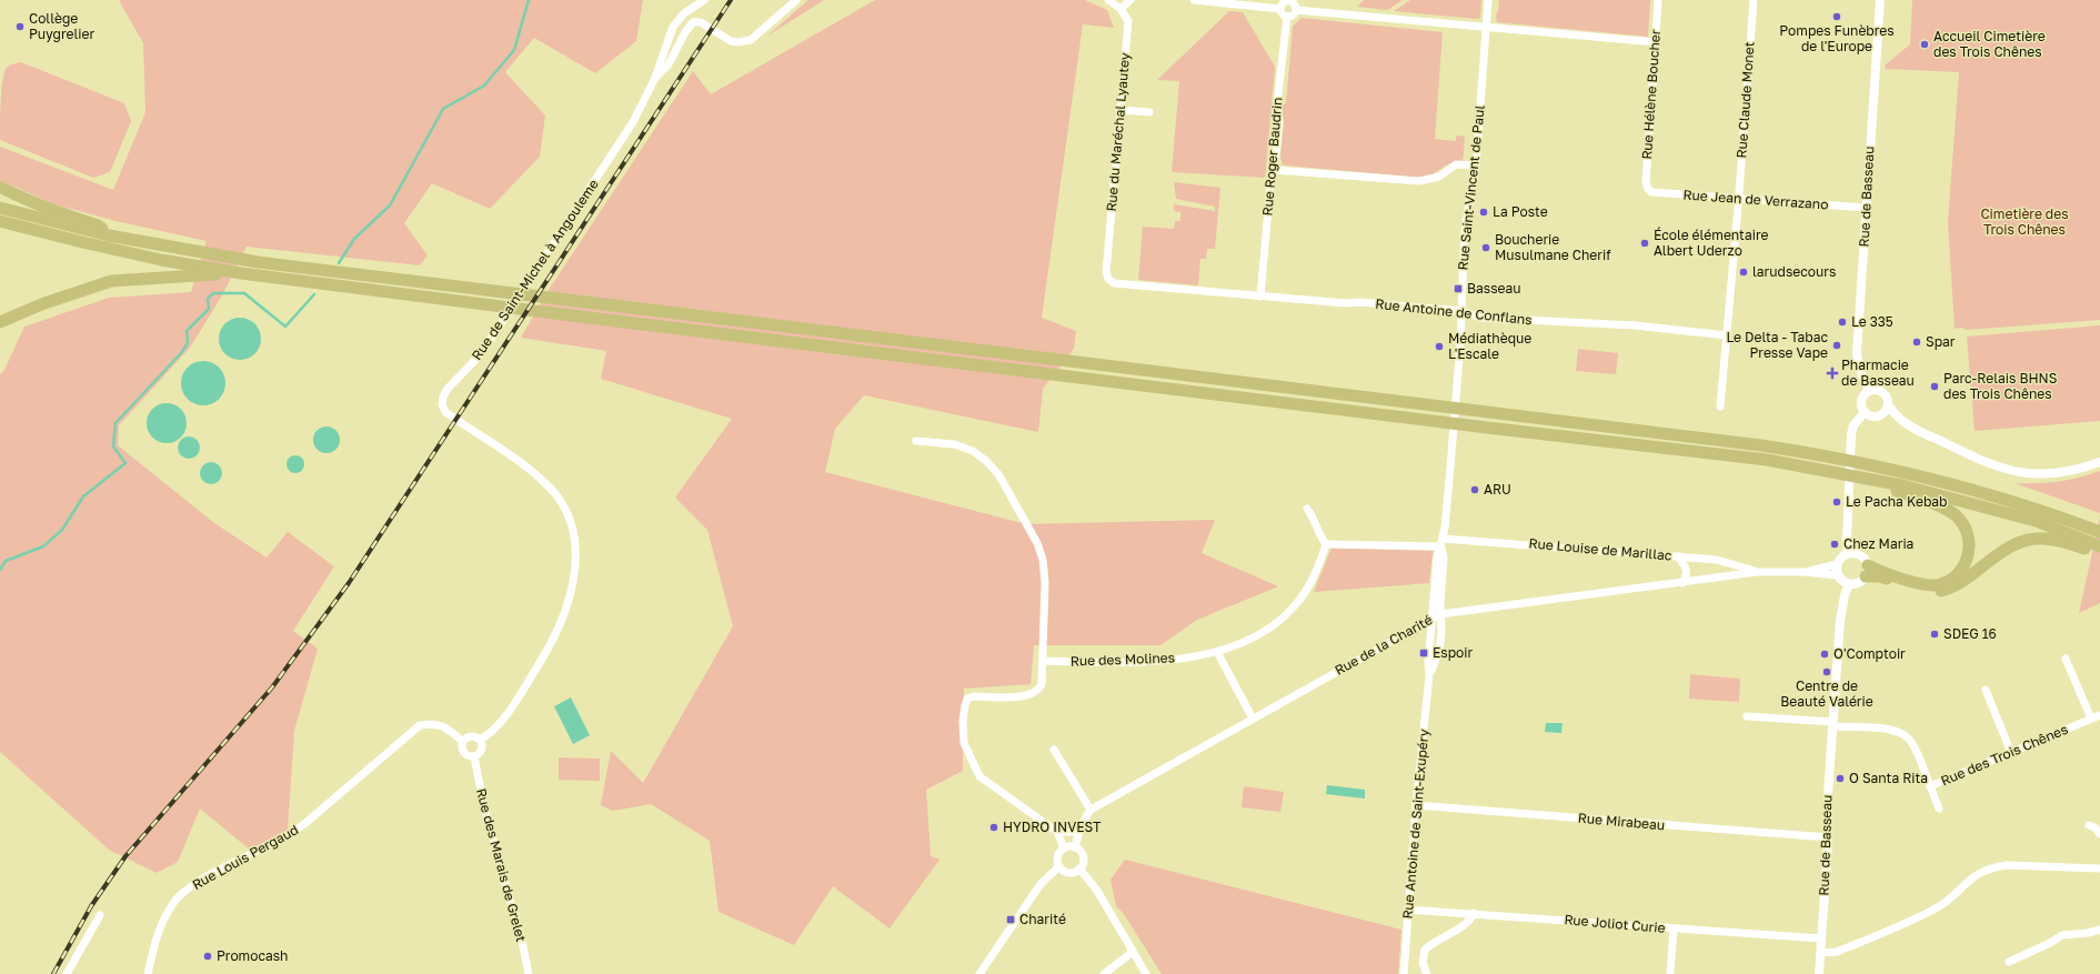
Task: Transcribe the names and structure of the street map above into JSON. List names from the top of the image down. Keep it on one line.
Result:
{"streets":{"street":["Rue Hélène Boucher","Rue Claude Monet","Rue du Maréchal Lyautey","Rue Roger Baudrin","Rue Saint-Vincent de Paul","Rue de Basseau","Rue Jean de Verrazano","Rue de Saint-Michel à Angouleme","Rue Antoine de Conflans","Rue Louise de Marillac","Rue de la Charité","Rue des Molines","Rue des Trois Chênes","Rue Mirabeau","Rue Antoine de Saint-Exupéry","Rue Louis Pergaud","Rue des Marais de Grelet","Rue Joliot Curie"]},"crossings":[["Rue Hélène Boucher","Rue Jean de Verrazano"],["Rue Claude Monet","Rue Jean de Verrazano"],["Rue Claude Monet","Rue Antoine de Conflans"],["Rue du Maréchal Lyautey","Rue Antoine de Conflans"],["Rue Roger Baudrin","Rue Antoine de Conflans"],["Rue Saint-Vincent de Paul","Rue Antoine de Conflans"],["Rue Saint-Vincent de Paul","Rue Antoine de Saint-Exupéry"],["Rue de Basseau","Rue Jean de Verrazano"],["Rue de Basseau","Rue de la Charité"],["Rue de Basseau","Rue des Trois Chênes"],["Rue de Basseau","Rue Mirabeau"],["Rue de Basseau","Rue Joliot Curie"],["Rue de Saint-Michel à Angouleme","Rue Louis Pergaud"],["Rue de Saint-Michel à Angouleme","Rue des Marais de Grelet"],["Rue Louise de Marillac","Rue de la Charité"],["Rue Louise de Marillac","Rue Antoine de Saint-Exupéry"],["Rue de la Charité","Rue Antoine de Saint-Exupéry"],["Rue Mirabeau","Rue Antoine de Saint-Exupéry"],["Rue Antoine de Saint-Exupéry","Rue Joliot Curie"],["Rue Louis Pergaud","Rue des Marais de Grelet"]],"parks":["Cimetière des Trois Chênes"],"places":{"other":["Pompes Funèbres de l'Europe","Collège Puygrelier","Accueil Cimetière des Trois Chênes","La Poste","École élémentaire Albert Uderzo","Boucherie Musulmane Cherif","larudsecours","Le 335","Spar","Le Delta - Tabac Presse Vape","Médiathèque L'Escale","Parc-Relais BHNS des Trois Chênes","ARU","Le Pacha Kebab","Chez Maria","SDEG 16","O'Comptoir","Centre de Beauté Valérie","O Santa Rita","HYDRO INVEST","Promocash"],"transit":["Basseau","Espoir","Charité"],"health":["Pharmacie de Basseau"]}}
